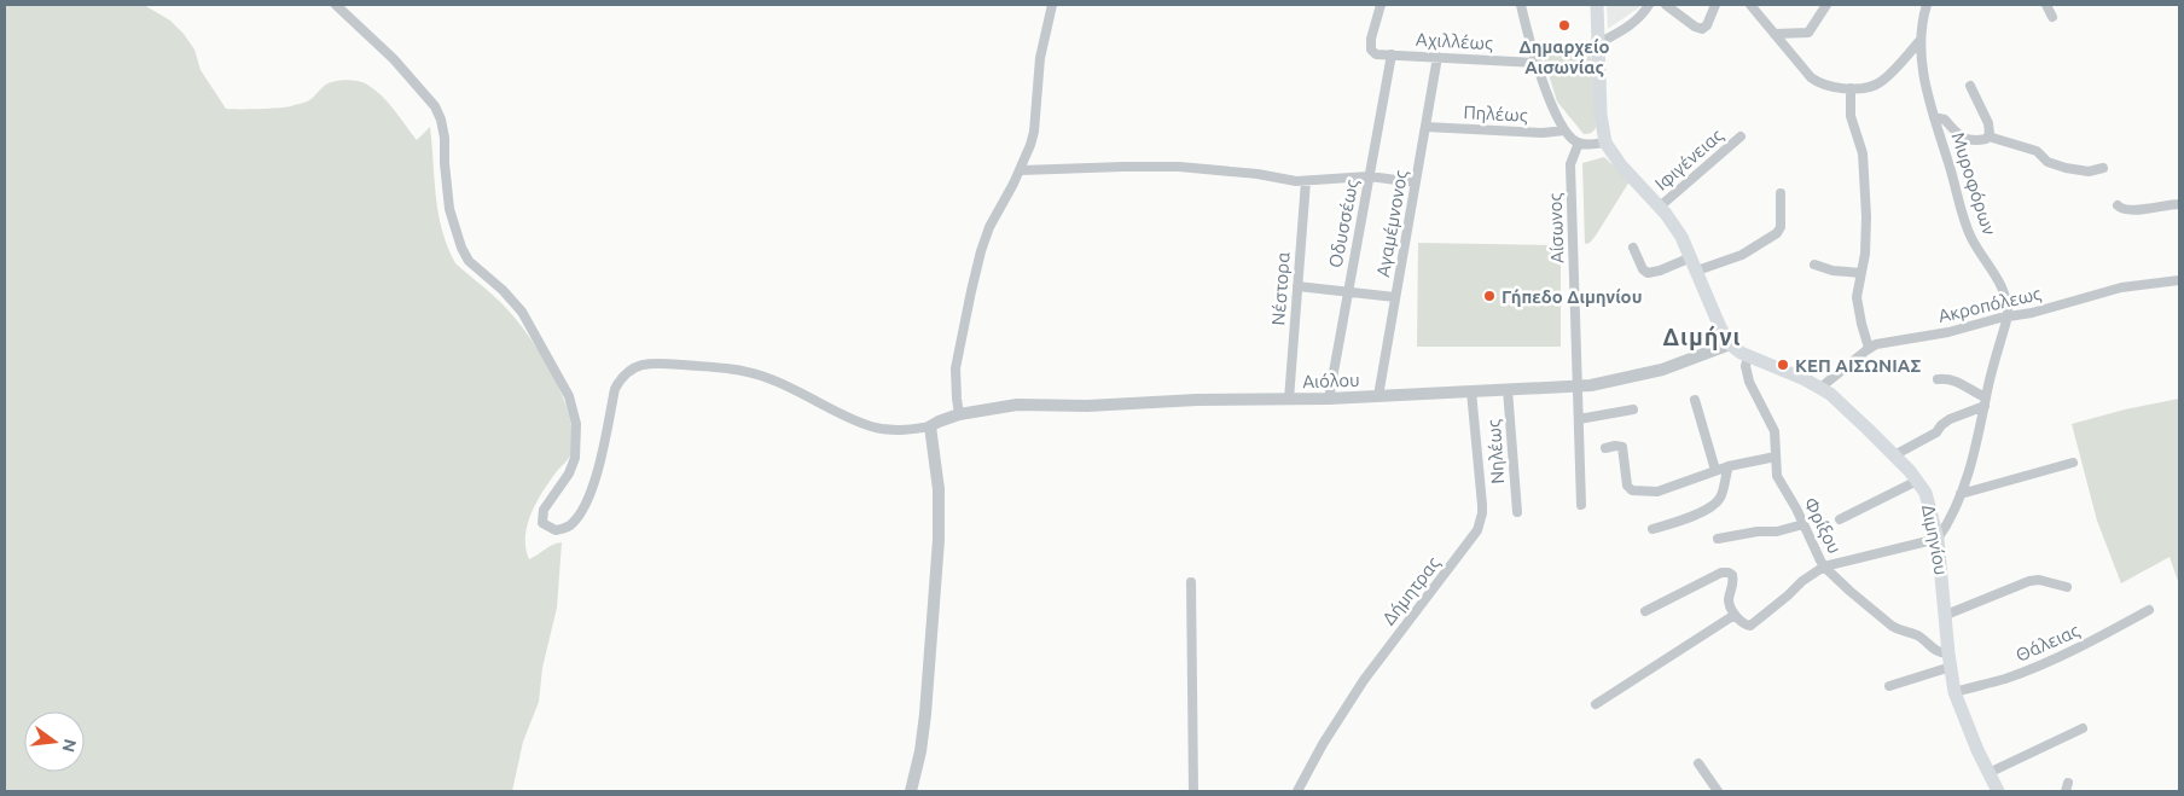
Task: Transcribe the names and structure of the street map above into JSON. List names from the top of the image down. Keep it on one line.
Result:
{"streets":{"main road":["Διμηνίου"],"street":["Αχιλλέως","Πηλέως","Ιφιγένειας","Μυροφόρων","Οδυσσέως","Αγαμέμνονος","Αίσωνος","Νέστορα","Ακροπόλεως","Αιόλου","Νηλέως","Φρίξου","Δήμητρας","Θάλειας"]},"crossings":[["Αχιλλέως","Οδυσσέως"],["Αχιλλέως","Αγαμέμνονος"],["Πηλέως","Αγαμέμνονος"],["Μυροφόρων","Ακροπόλεως"],["Μυροφόρων","Διμηνίου"],["Οδυσσέως","Αιόλου"],["Αγαμέμνονος","Αιόλου"],["Αίσωνος","Αιόλου"],["Νέστορα","Αιόλου"],["Ακροπόλεως","Διμηνίου"],["Αιόλου","Νηλέως"],["Αιόλου","Διμηνίου"],["Αιόλου","Δήμητρας"],["Φρίξου","Διμηνίου"],["Διμηνίου","Θάλειας"]],"districts":["Διμήνι"],"places":["Δημαρχείο Αισωνίας","Γήπεδο Διμηνίου","ΚΕΠ ΑΙΣΩΝΙΑΣ"],"north":"right"}
